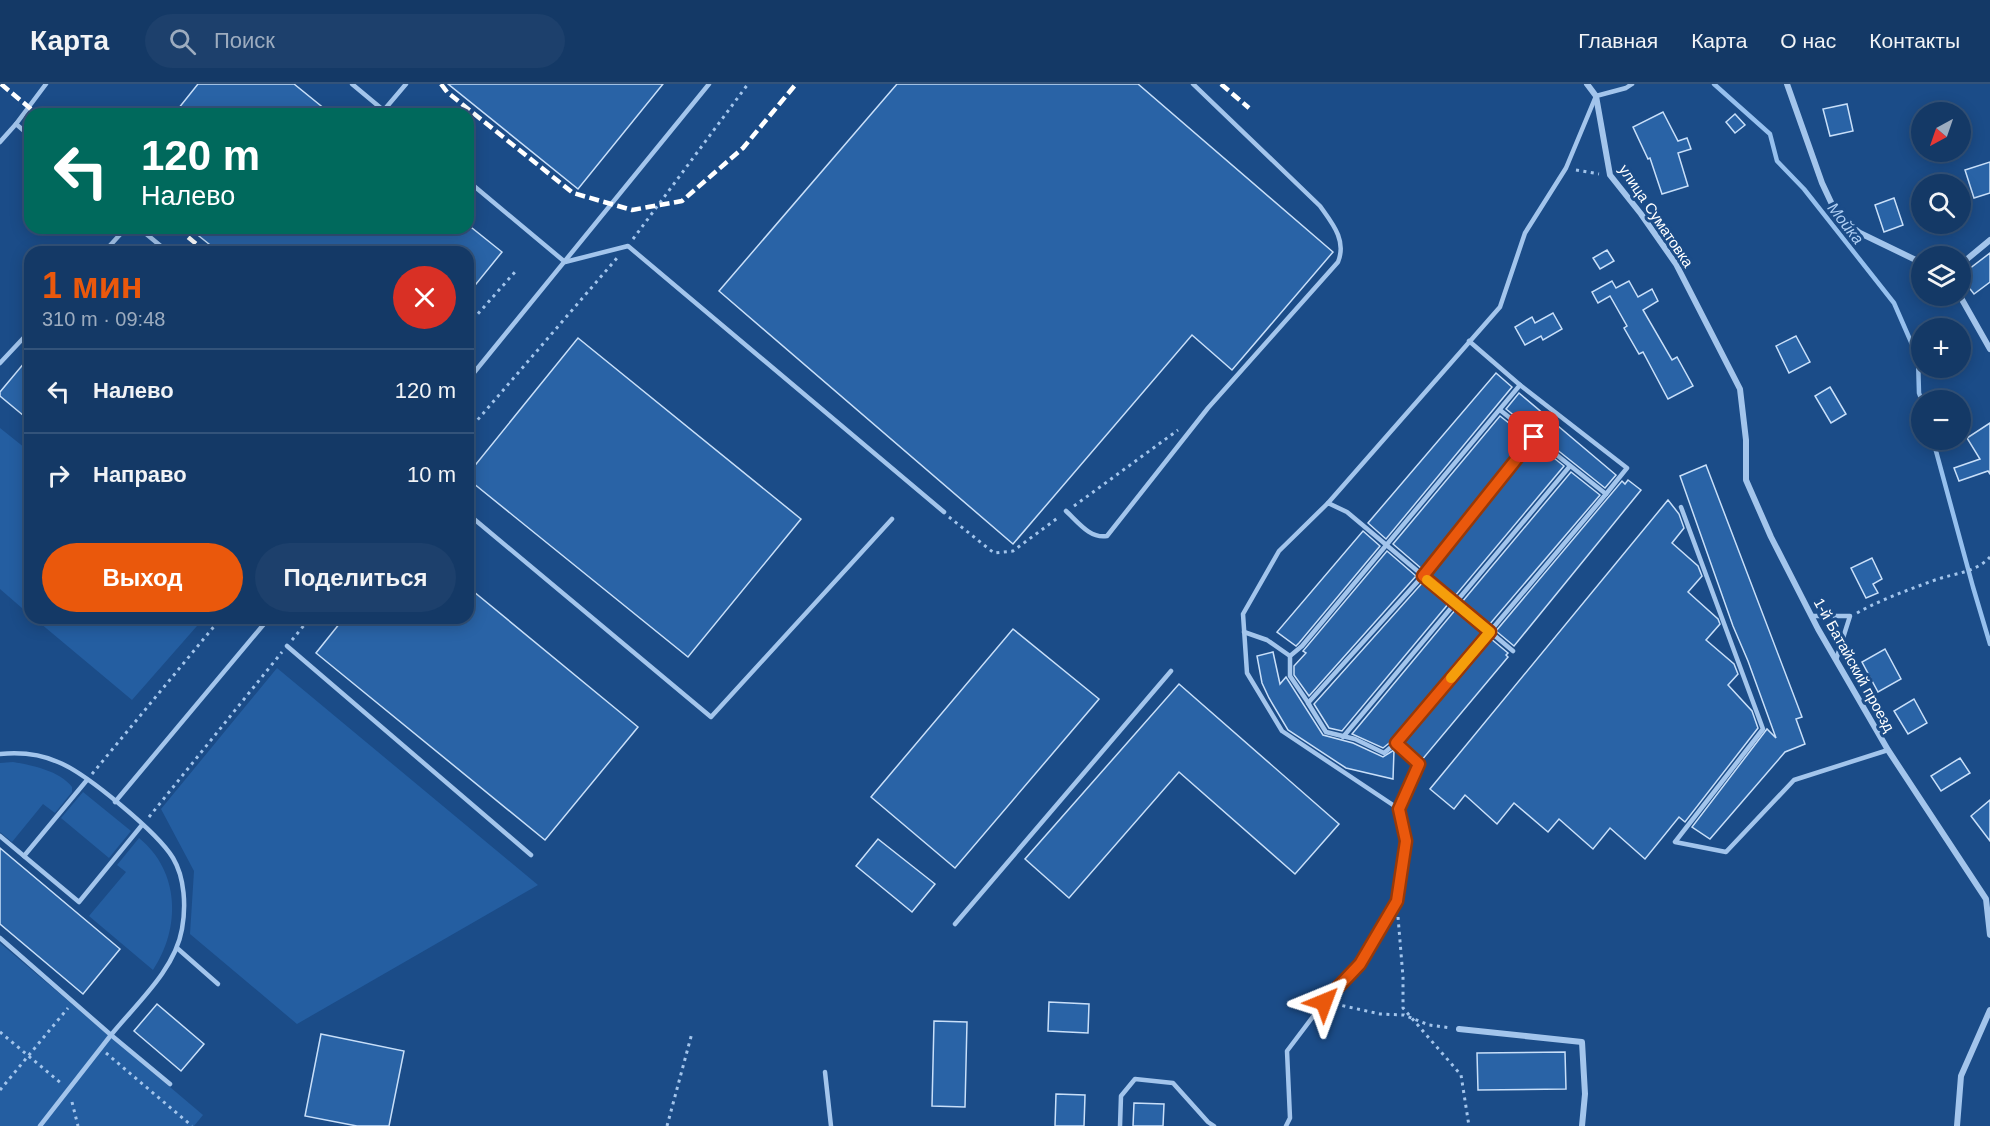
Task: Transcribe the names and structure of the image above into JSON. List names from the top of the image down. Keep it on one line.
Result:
{"streets":{"street":["улица Суматовка","1-й Батайский проезд"]},"crossings":[["улица Суматовка","1-й Батайский проезд"]],"water":["Мойка"],"north":"bottom left","page":{"header":"Карта","search":"Поиск","nav":["Главная","Карта","О нас","Контакты"],"map_buttons":["+","−"],"turn":["120 m","Налево"],"heading":["1 мин","310 m · 09:48"],"list":[{"name":"Налево","value":"120 m"},{"name":"Направо","value":"10 m"}],"buttons":["Выход","Поделиться"]}}
